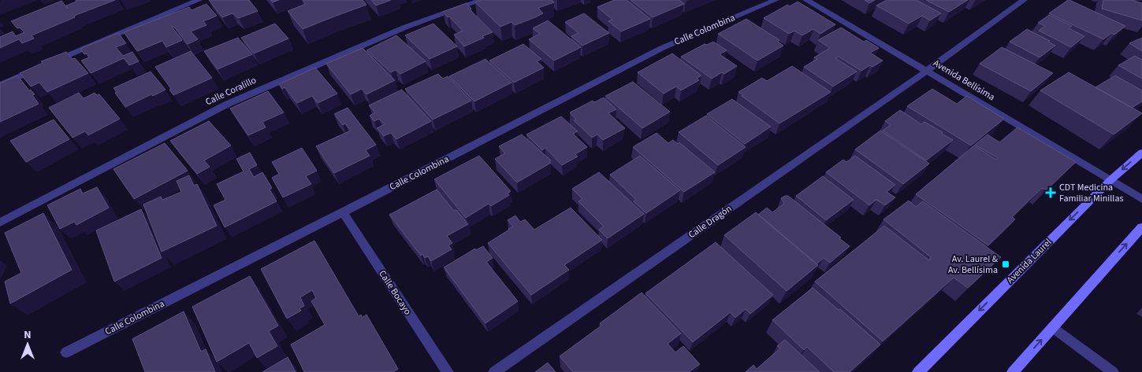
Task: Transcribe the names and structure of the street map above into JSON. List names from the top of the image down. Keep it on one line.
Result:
{"streets":{"street":["Calle Colombina","Avenida Bellísima","Calle Coralillo","Calle Dragón","Avenida Laurel","Calle Bocayo"]},"crossings":[["Calle Colombina","Calle Bocayo"],["Avenida Bellísima","Calle Dragón"],["Avenida Bellísima","Avenida Laurel"]],"places":{"health":["CDT Medicina Familiar Minillas"],"transit":["Av. Laurel & Av. Bellísima"]},"north":"top"}
